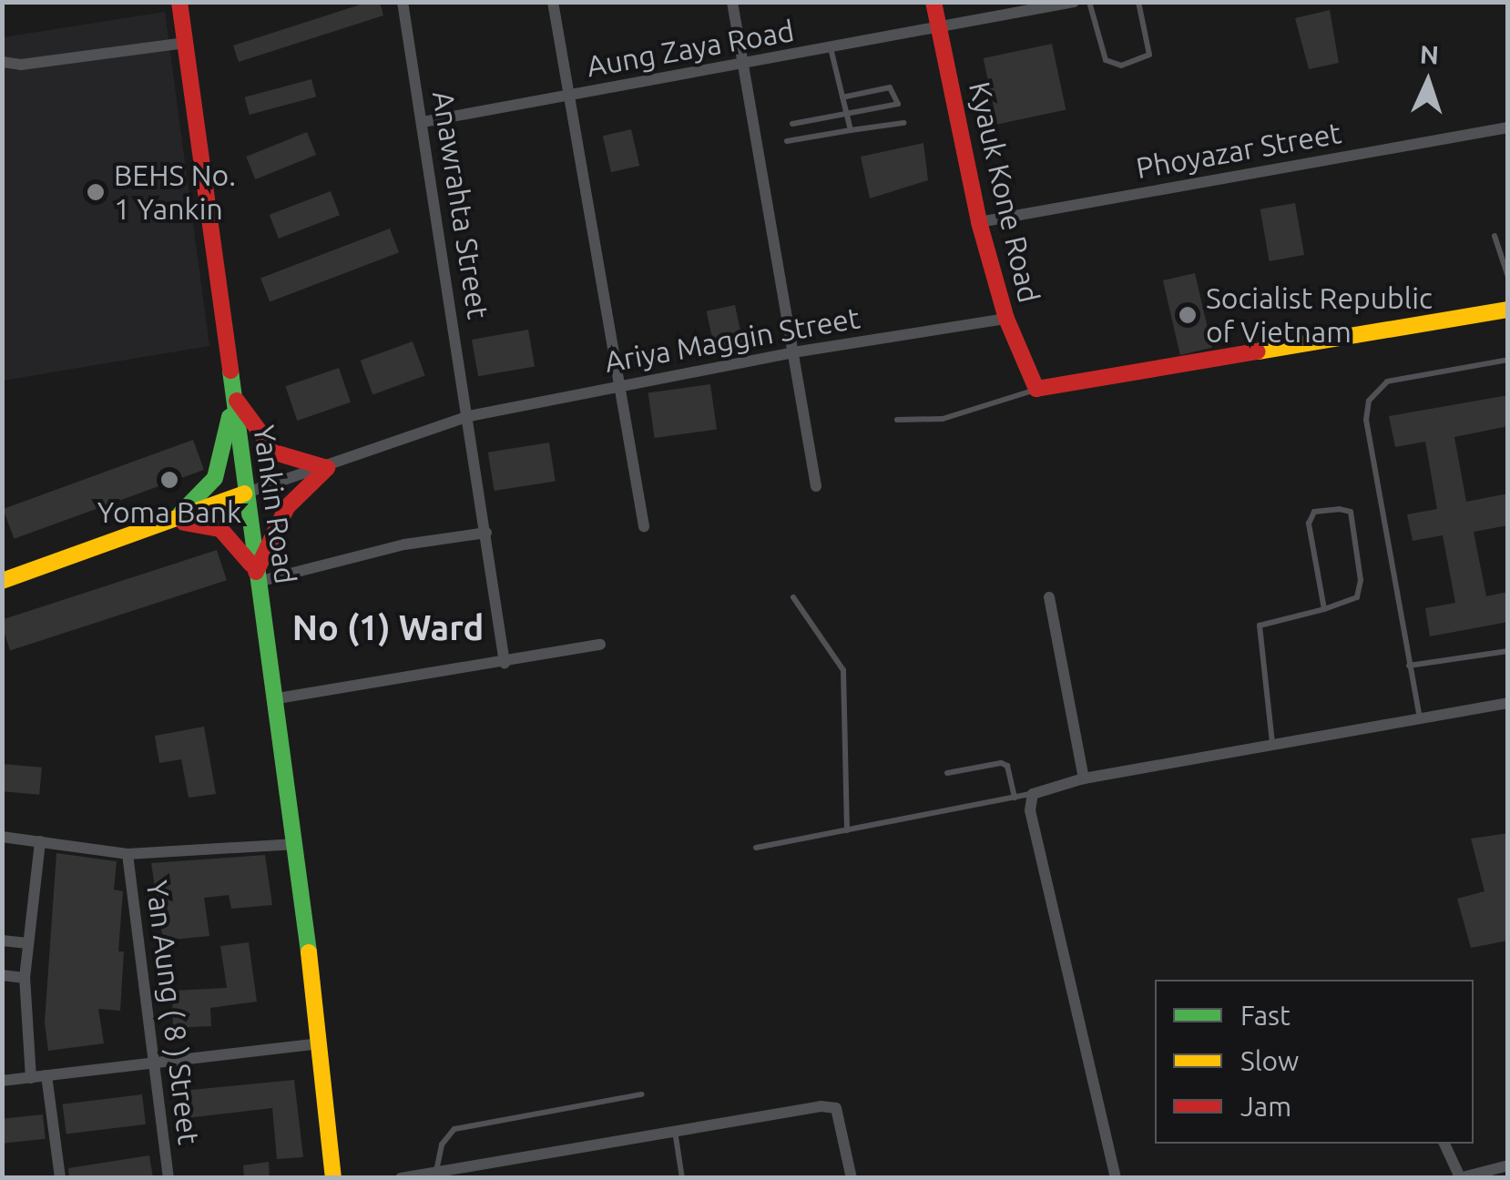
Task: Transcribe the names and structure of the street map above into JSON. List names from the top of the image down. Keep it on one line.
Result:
{"streets":{"main road":["Kyauk Kone Road","Yankin Road"],"street":["Aung Zaya Road","Phoyazar Street","Anawrahta Street","Ariya Maggin Street","Yan Aung ( 8 ) Street"]},"crossings":[["Aung Zaya Road","Kyauk Kone Road"],["Aung Zaya Road","Anawrahta Street"],["Phoyazar Street","Kyauk Kone Road"],["Kyauk Kone Road","Ariya Maggin Street"],["Anawrahta Street","Ariya Maggin Street"],["Ariya Maggin Street","Yankin Road"]],"districts":["No (1) Ward"],"places":["BEHS No. 1 Yankin","Socialist Republic of Vietnam","Yoma Bank"],"legend":["Fast","Slow","Jam"],"north":"top"}
